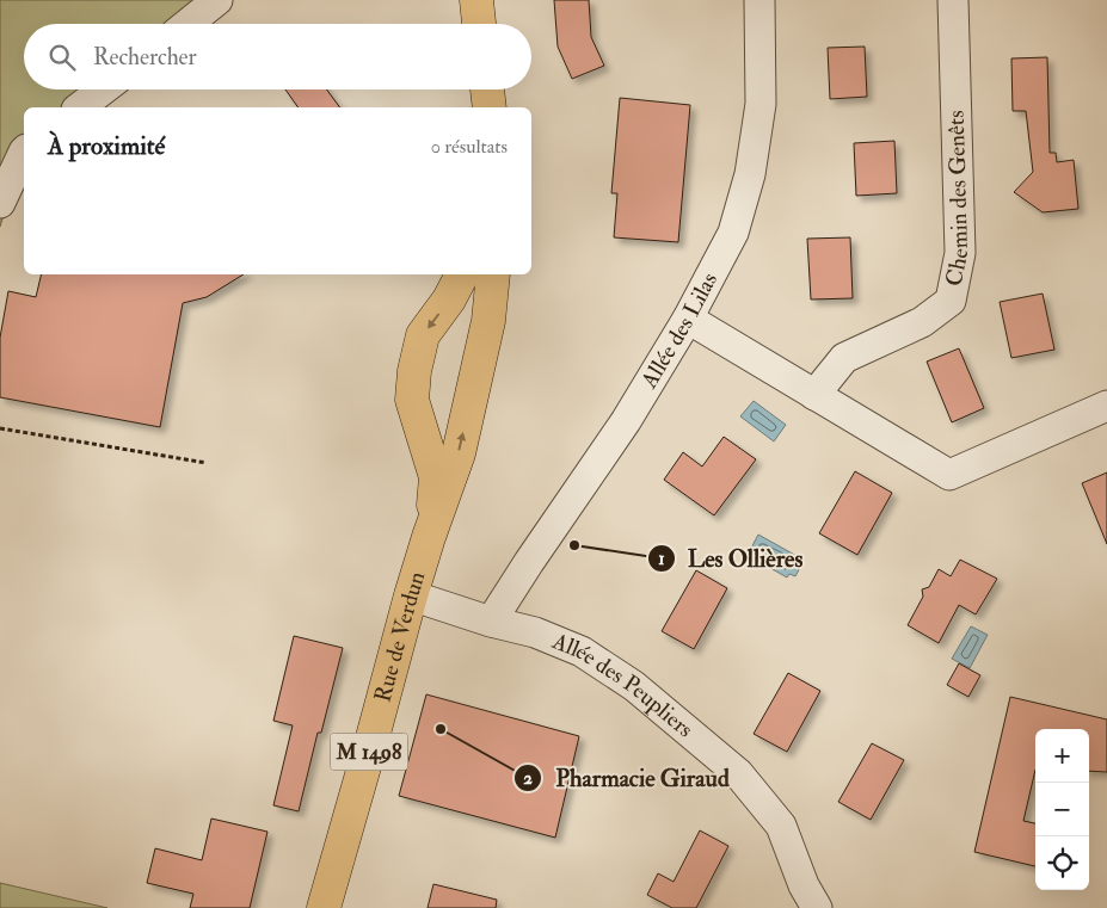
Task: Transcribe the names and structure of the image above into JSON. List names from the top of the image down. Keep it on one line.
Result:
{"streets":{"main road":["Rue de Verdun","M 1498"],"street":["Chemin des Genêts","Allée des Lilas","Allée des Peupliers"]},"crossings":[["Allée des Lilas","Allée des Peupliers"],["Rue de Verdun","Allée des Peupliers"]],"places":["Les Ollières","Pharmacie Giraud"],"page":{"search":"Rechercher","heading":["À proximité","0 résultats"],"map_buttons":["+","−"]}}
